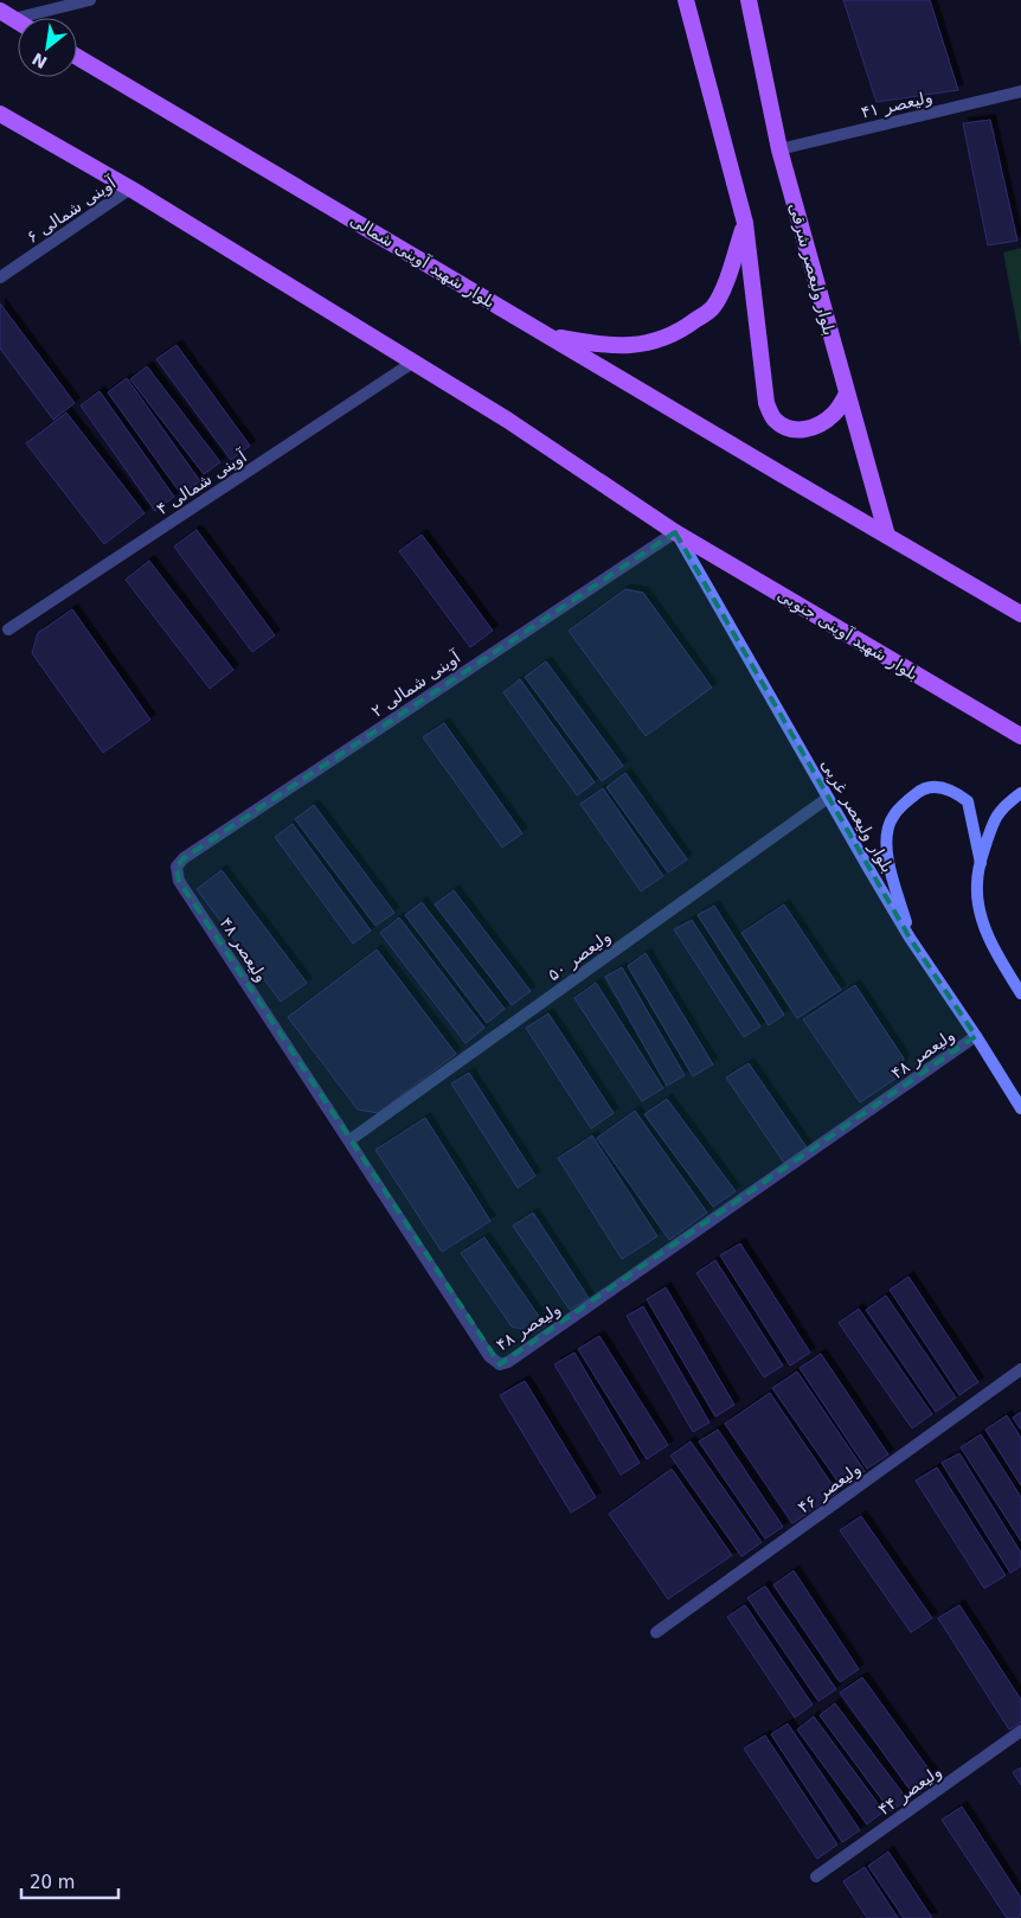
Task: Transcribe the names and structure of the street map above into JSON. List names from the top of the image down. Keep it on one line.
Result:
{"streets":{"main road":["بلوار شهید آوینی شمالی","بلوار ولیعصر شرقی","بلوار شهید آوینی جنوبی","بلوار ولیعصر غربی"],"street":["ولیعصر ۴۱","آوینی شمالی ۶","آوینی شمالی ۴","آوینی شمالی ۲","ولیعصر ۴۸","ولیعصر ۵۰","ولیعصر ۴۶","ولیعصر ۴۴"]},"crossings":[["ولیعصر ۴۱","بلوار ولیعصر شرقی"],["بلوار شهید آوینی شمالی","بلوار ولیعصر شرقی"],["بلوار شهید آوینی جنوبی","آوینی شمالی ۲"],["بلوار شهید آوینی جنوبی","بلوار ولیعصر غربی"],["آوینی شمالی ۲","بلوار ولیعصر غربی"],["آوینی شمالی ۲","ولیعصر ۴۸"],["بلوار ولیعصر غربی","ولیعصر ۴۸"],["بلوار ولیعصر غربی","ولیعصر ۵۰"],["ولیعصر ۴۸","ولیعصر ۵۰"]],"scale_bar":"20 m","north":"bottom left"}
